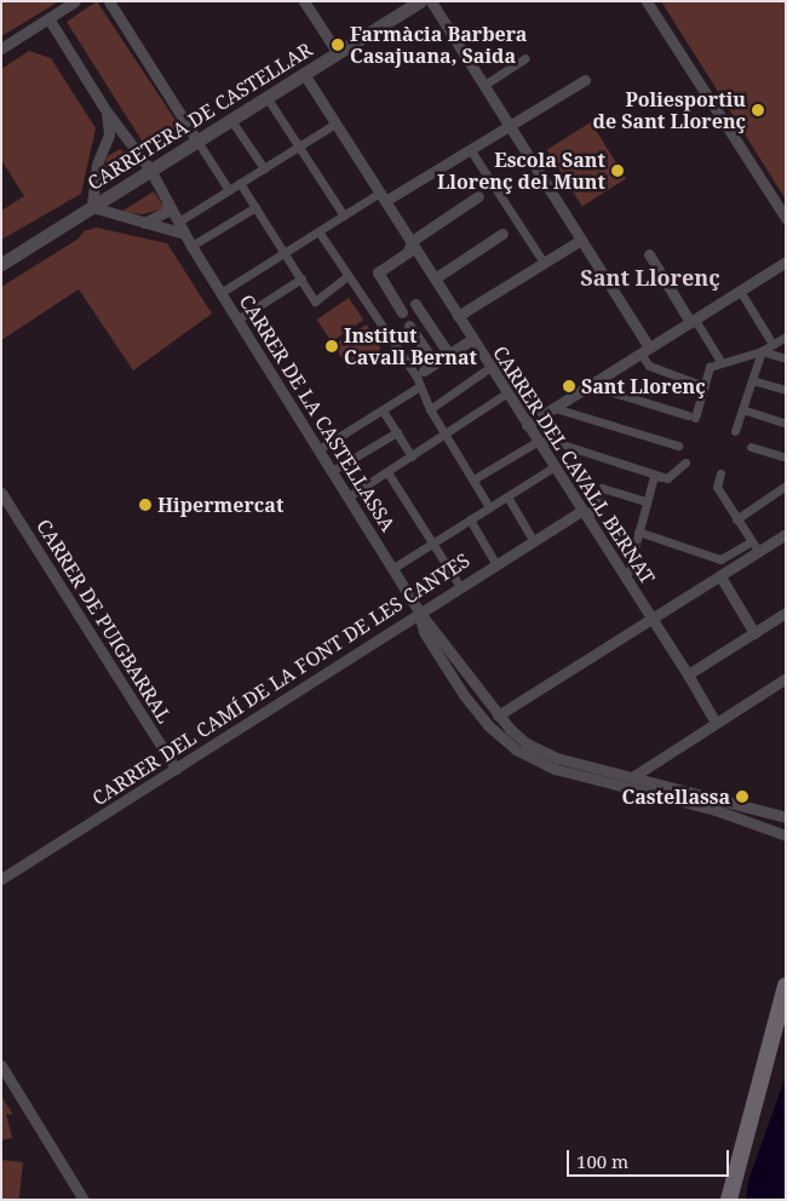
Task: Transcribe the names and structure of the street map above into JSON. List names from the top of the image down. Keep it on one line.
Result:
{"streets":{"street":["CARRETERA DE CASTELLAR","CARRER DE LA CASTELLASSA","CARRER DEL CAVALL BERNAT","CARRER DE PUIGBARRAL","CARRER DEL CAMÍ DE LA FONT DE LES CANYES"]},"crossings":[["CARRETERA DE CASTELLAR","CARRER DE LA CASTELLASSA"],["CARRETERA DE CASTELLAR","CARRER DEL CAVALL BERNAT"],["CARRER DE LA CASTELLASSA","CARRER DEL CAMÍ DE LA FONT DE LES CANYES"],["CARRER DEL CAVALL BERNAT","CARRER DEL CAMÍ DE LA FONT DE LES CANYES"],["CARRER DE PUIGBARRAL","CARRER DEL CAMÍ DE LA FONT DE LES CANYES"]],"districts":["Sant Llorenç"],"places":["Farmàcia Barbera Casajuana, Saida","Poliesportiu de Sant Llorenç","Escola Sant Llorenç del Munt","Institut Cavall Bernat","Sant Llorenç","Hipermercat","Castellassa"],"scale_bar":"100 m"}
